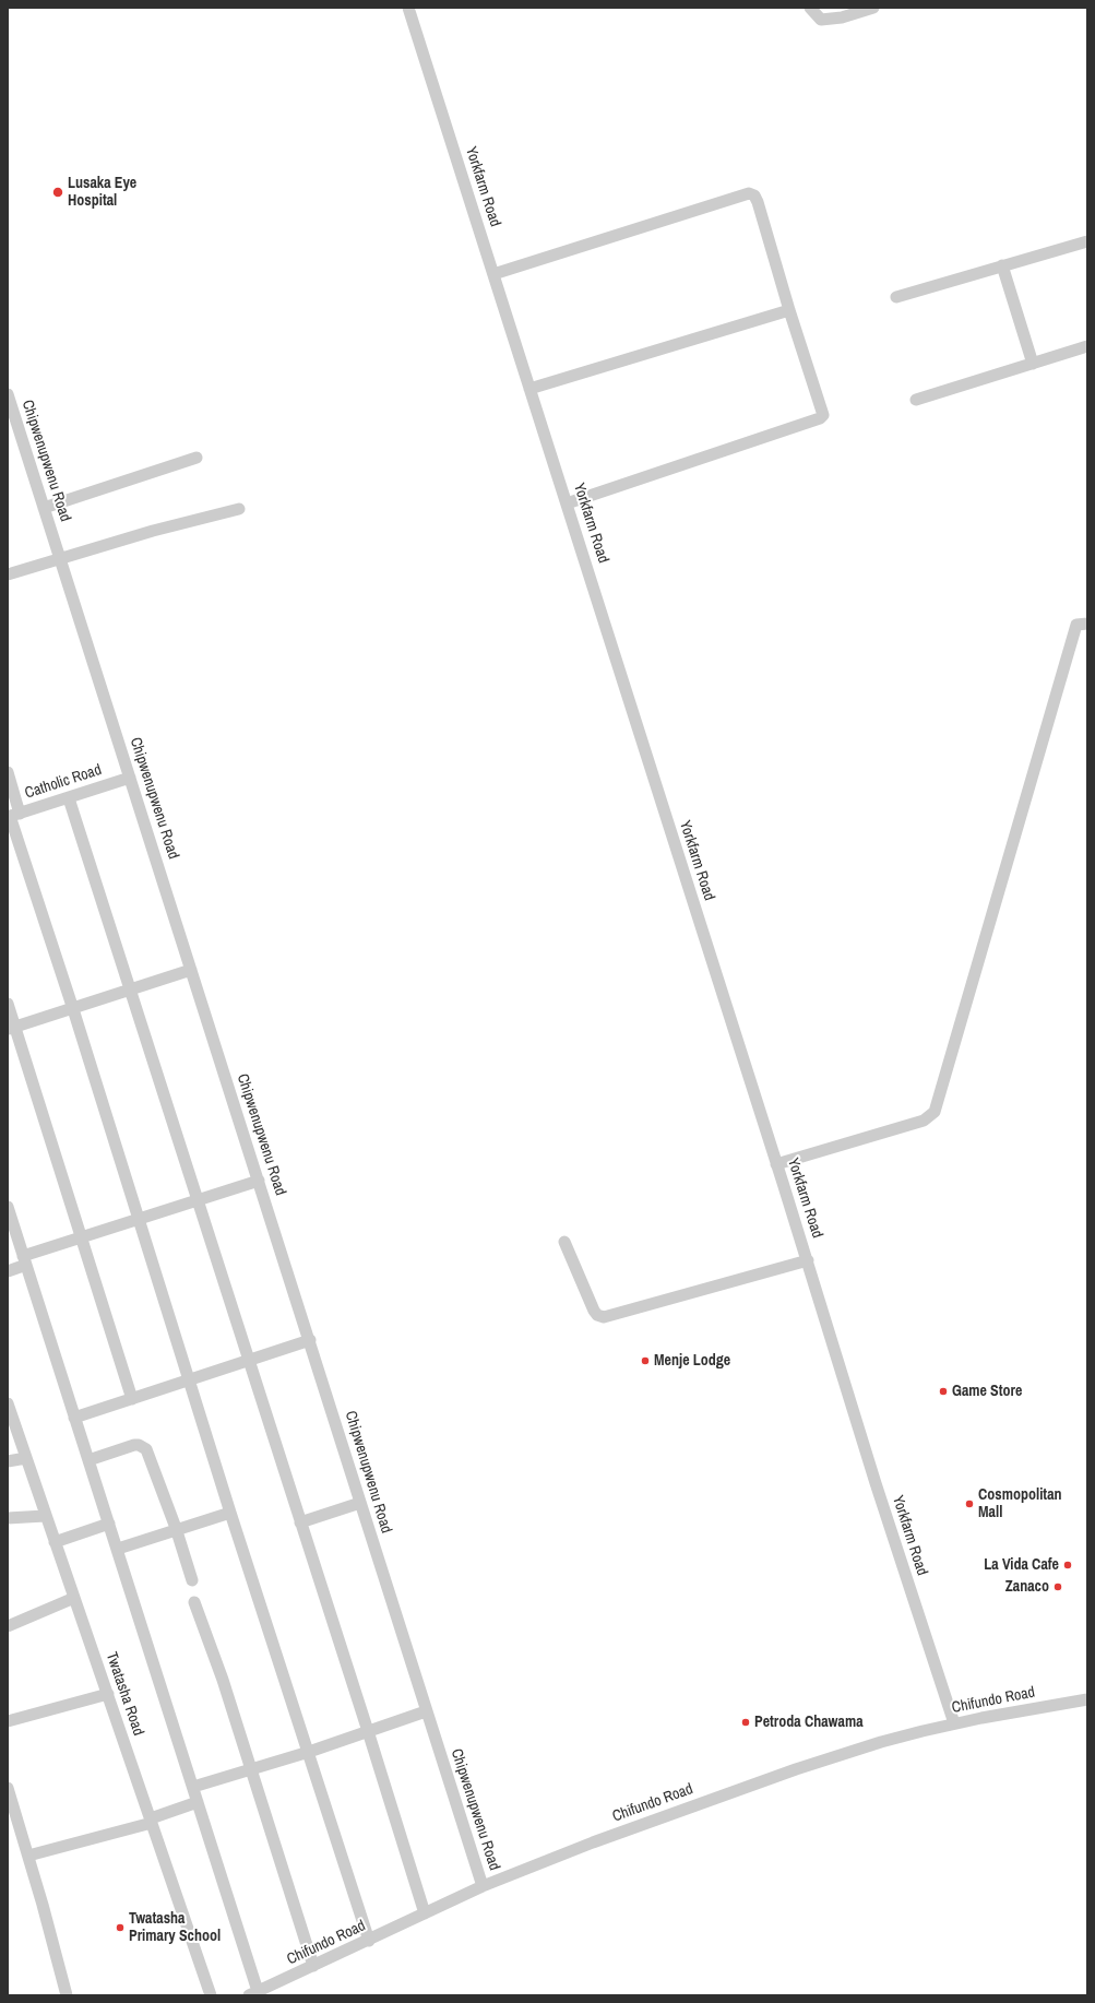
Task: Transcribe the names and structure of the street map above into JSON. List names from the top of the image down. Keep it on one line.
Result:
{"streets":{"street":["Yorkfarm Road","Chipwenupwenu Road","Catholic Road","Twatasha Road","Chifundo Road"]},"crossings":[["Yorkfarm Road","Chifundo Road"],["Chipwenupwenu Road","Catholic Road"],["Chipwenupwenu Road","Chifundo Road"]],"places":["Lusaka Eye Hospital","Menje Lodge","Game Store","Cosmopolitan Mall","La Vida Cafe","Zanaco","Petroda Chawama","Twatasha Primary School"]}
